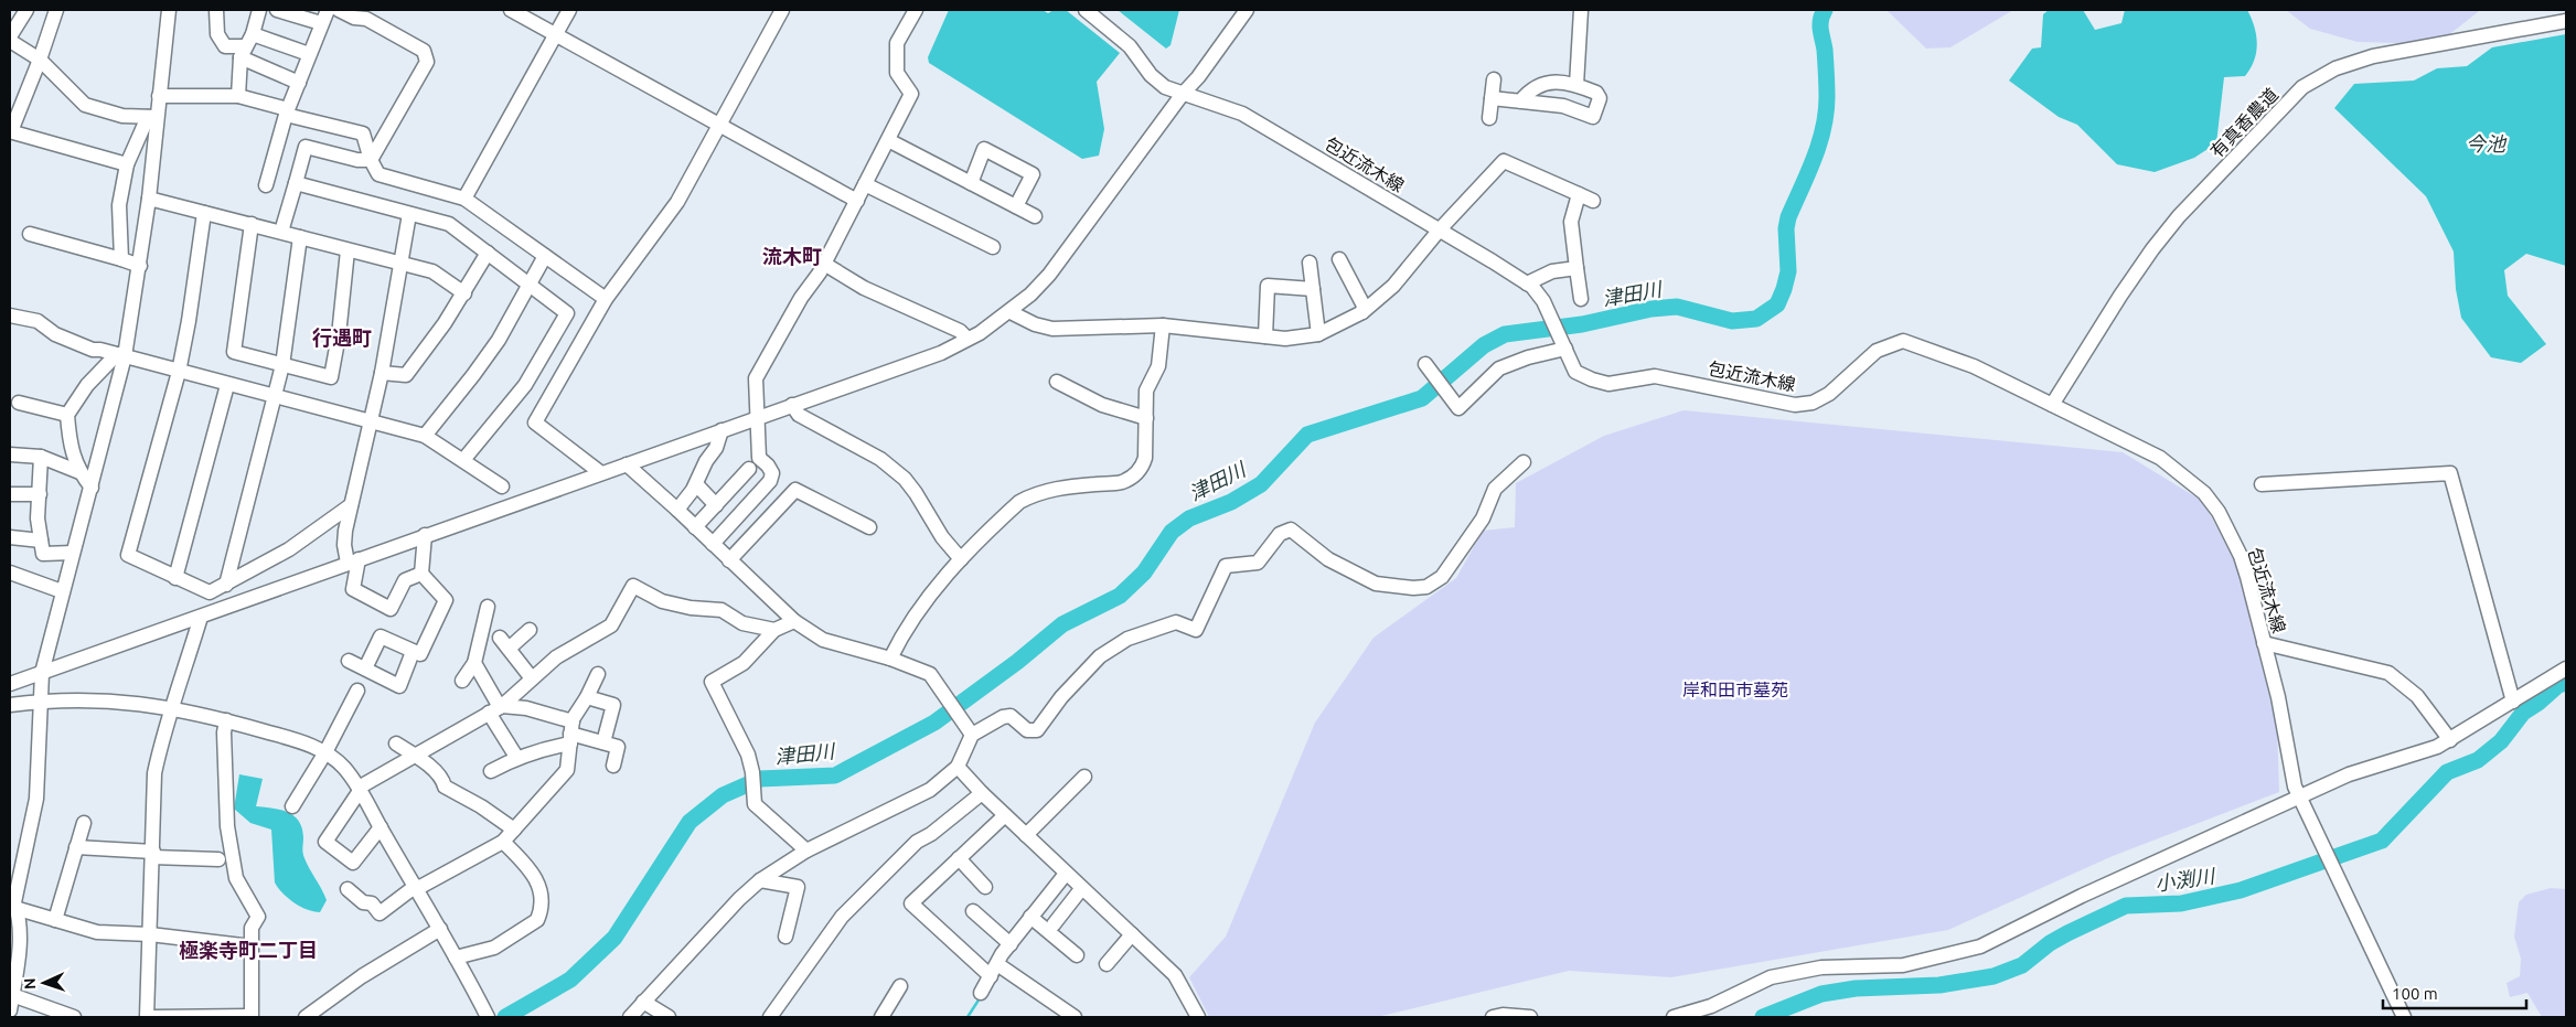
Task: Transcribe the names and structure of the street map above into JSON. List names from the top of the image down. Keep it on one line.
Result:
{"streets":{"street":["有真香農道","包近流木線"]},"crossings":[["有真香農道","包近流木線"]],"districts":["流木町","行遇町","極楽寺町二丁目"],"water":["今池","津田川","小渕川"],"parks":["岸和田市墓苑"],"scale_bar":"100 m","north":"left"}
